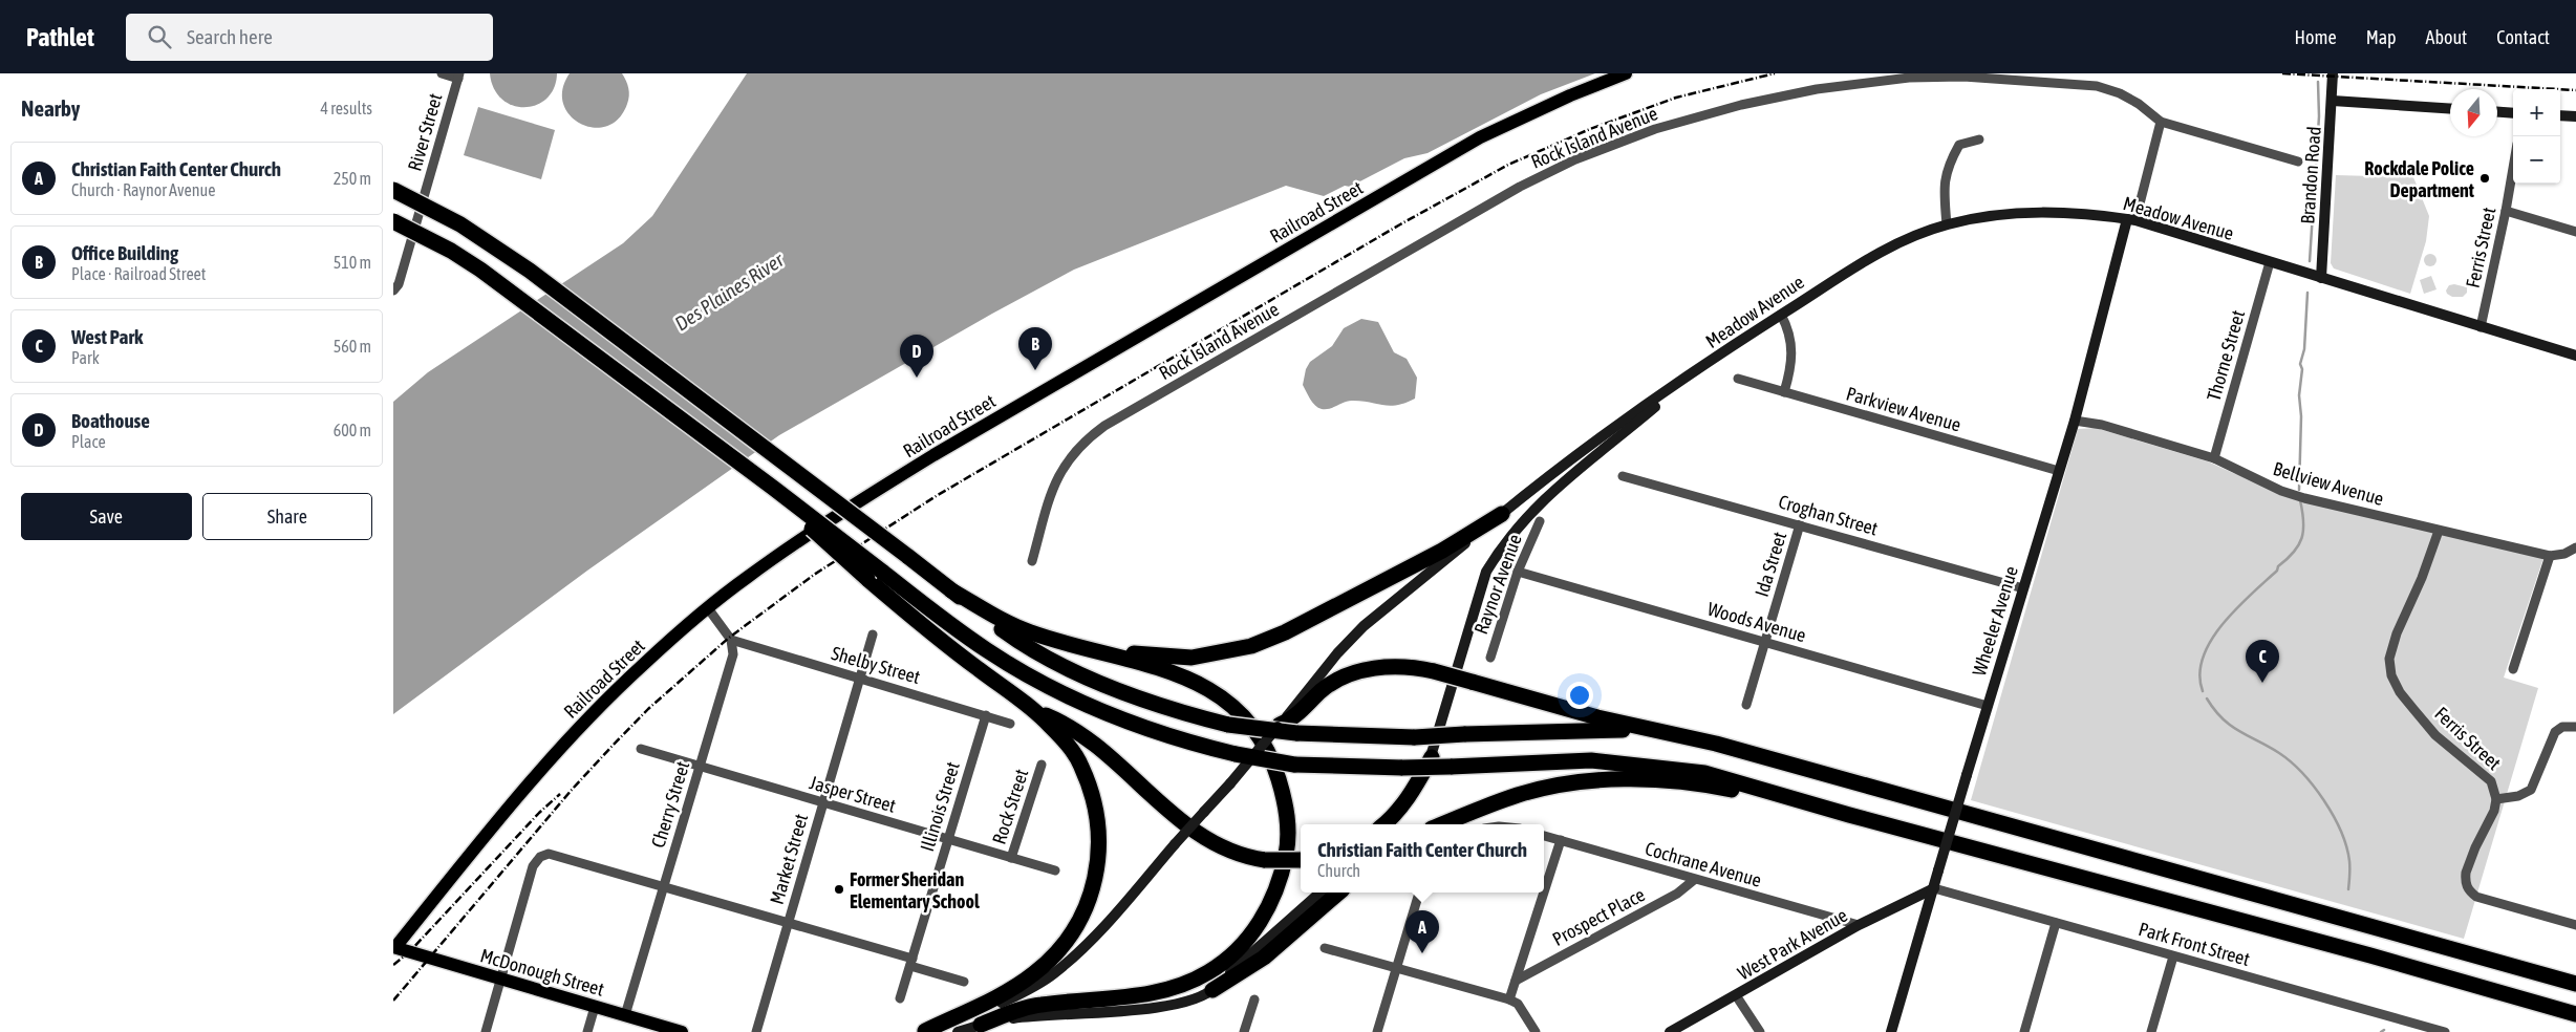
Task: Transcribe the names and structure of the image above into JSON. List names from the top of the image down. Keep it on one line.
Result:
{"streets":{"main road":["Railroad Street","McDonough Street"],"street":["River Street","Rock Island Avenue","Brandon Road","Meadow Avenue","Ferris Street","Thorne Street","Parkview Avenue","Bellview Avenue","Croghan Street","Ida Street","Raynor Avenue","Wheeler Avenue","Woods Avenue","Shelby Street","Jasper Street","Cherry Street","Illinois Street","Rock Street","Market Street","Cochrane Avenue","Prospect Place","West Park Avenue","Park Front Street"]},"crossings":[["Rock Island Avenue","Wheeler Avenue"],["Brandon Road","Meadow Avenue"],["Railroad Street","McDonough Street"],["Meadow Avenue","Ferris Street"],["Meadow Avenue","Thorne Street"],["Meadow Avenue","Wheeler Avenue"],["Ferris Street","Bellview Avenue"],["Thorne Street","Bellview Avenue"],["Parkview Avenue","Wheeler Avenue"],["Bellview Avenue","Wheeler Avenue"],["Croghan Street","Ida Street"],["Croghan Street","Wheeler Avenue"],["Ida Street","Woods Avenue"],["Raynor Avenue","Woods Avenue"],["Wheeler Avenue","Woods Avenue"],["Wheeler Avenue","West Park Avenue"],["Wheeler Avenue","Park Front Street"],["Shelby Street","Cherry Street"],["Shelby Street","Illinois Street"],["Shelby Street","Market Street"],["Jasper Street","Cherry Street"],["Jasper Street","Illinois Street"],["Jasper Street","Rock Street"],["Jasper Street","Market Street"],["Cherry Street","McDonough Street"],["Cochrane Avenue","Prospect Place"],["Cochrane Avenue","West Park Avenue"],["West Park Avenue","Park Front Street"]],"water":["Des Plaines River"],"places":["Rockdale Police Department","Former Sheridan Elementary School"],"north":"bottom","page":{"header":"Pathlet","search":"Search here","nav":["Home","Map","About","Contact"],"heading":["Nearby","4 results"],"map_buttons":["+","−"],"list":[{"mark":"A","name":"Christian Faith Center Church","note":"Church · Raynor Avenue","value":"250 m"},{"mark":"B","name":"Office Building","note":"Place · Railroad Street","value":"510 m"},{"mark":"C","name":"West Park","note":"Park","value":"560 m"},{"mark":"D","name":"Boathouse","note":"Place","value":"600 m"}],"pins":["B","D","C","A"],"buttons":["Save","Share"],"popup":["Christian Faith Center Church","Church"]}}
